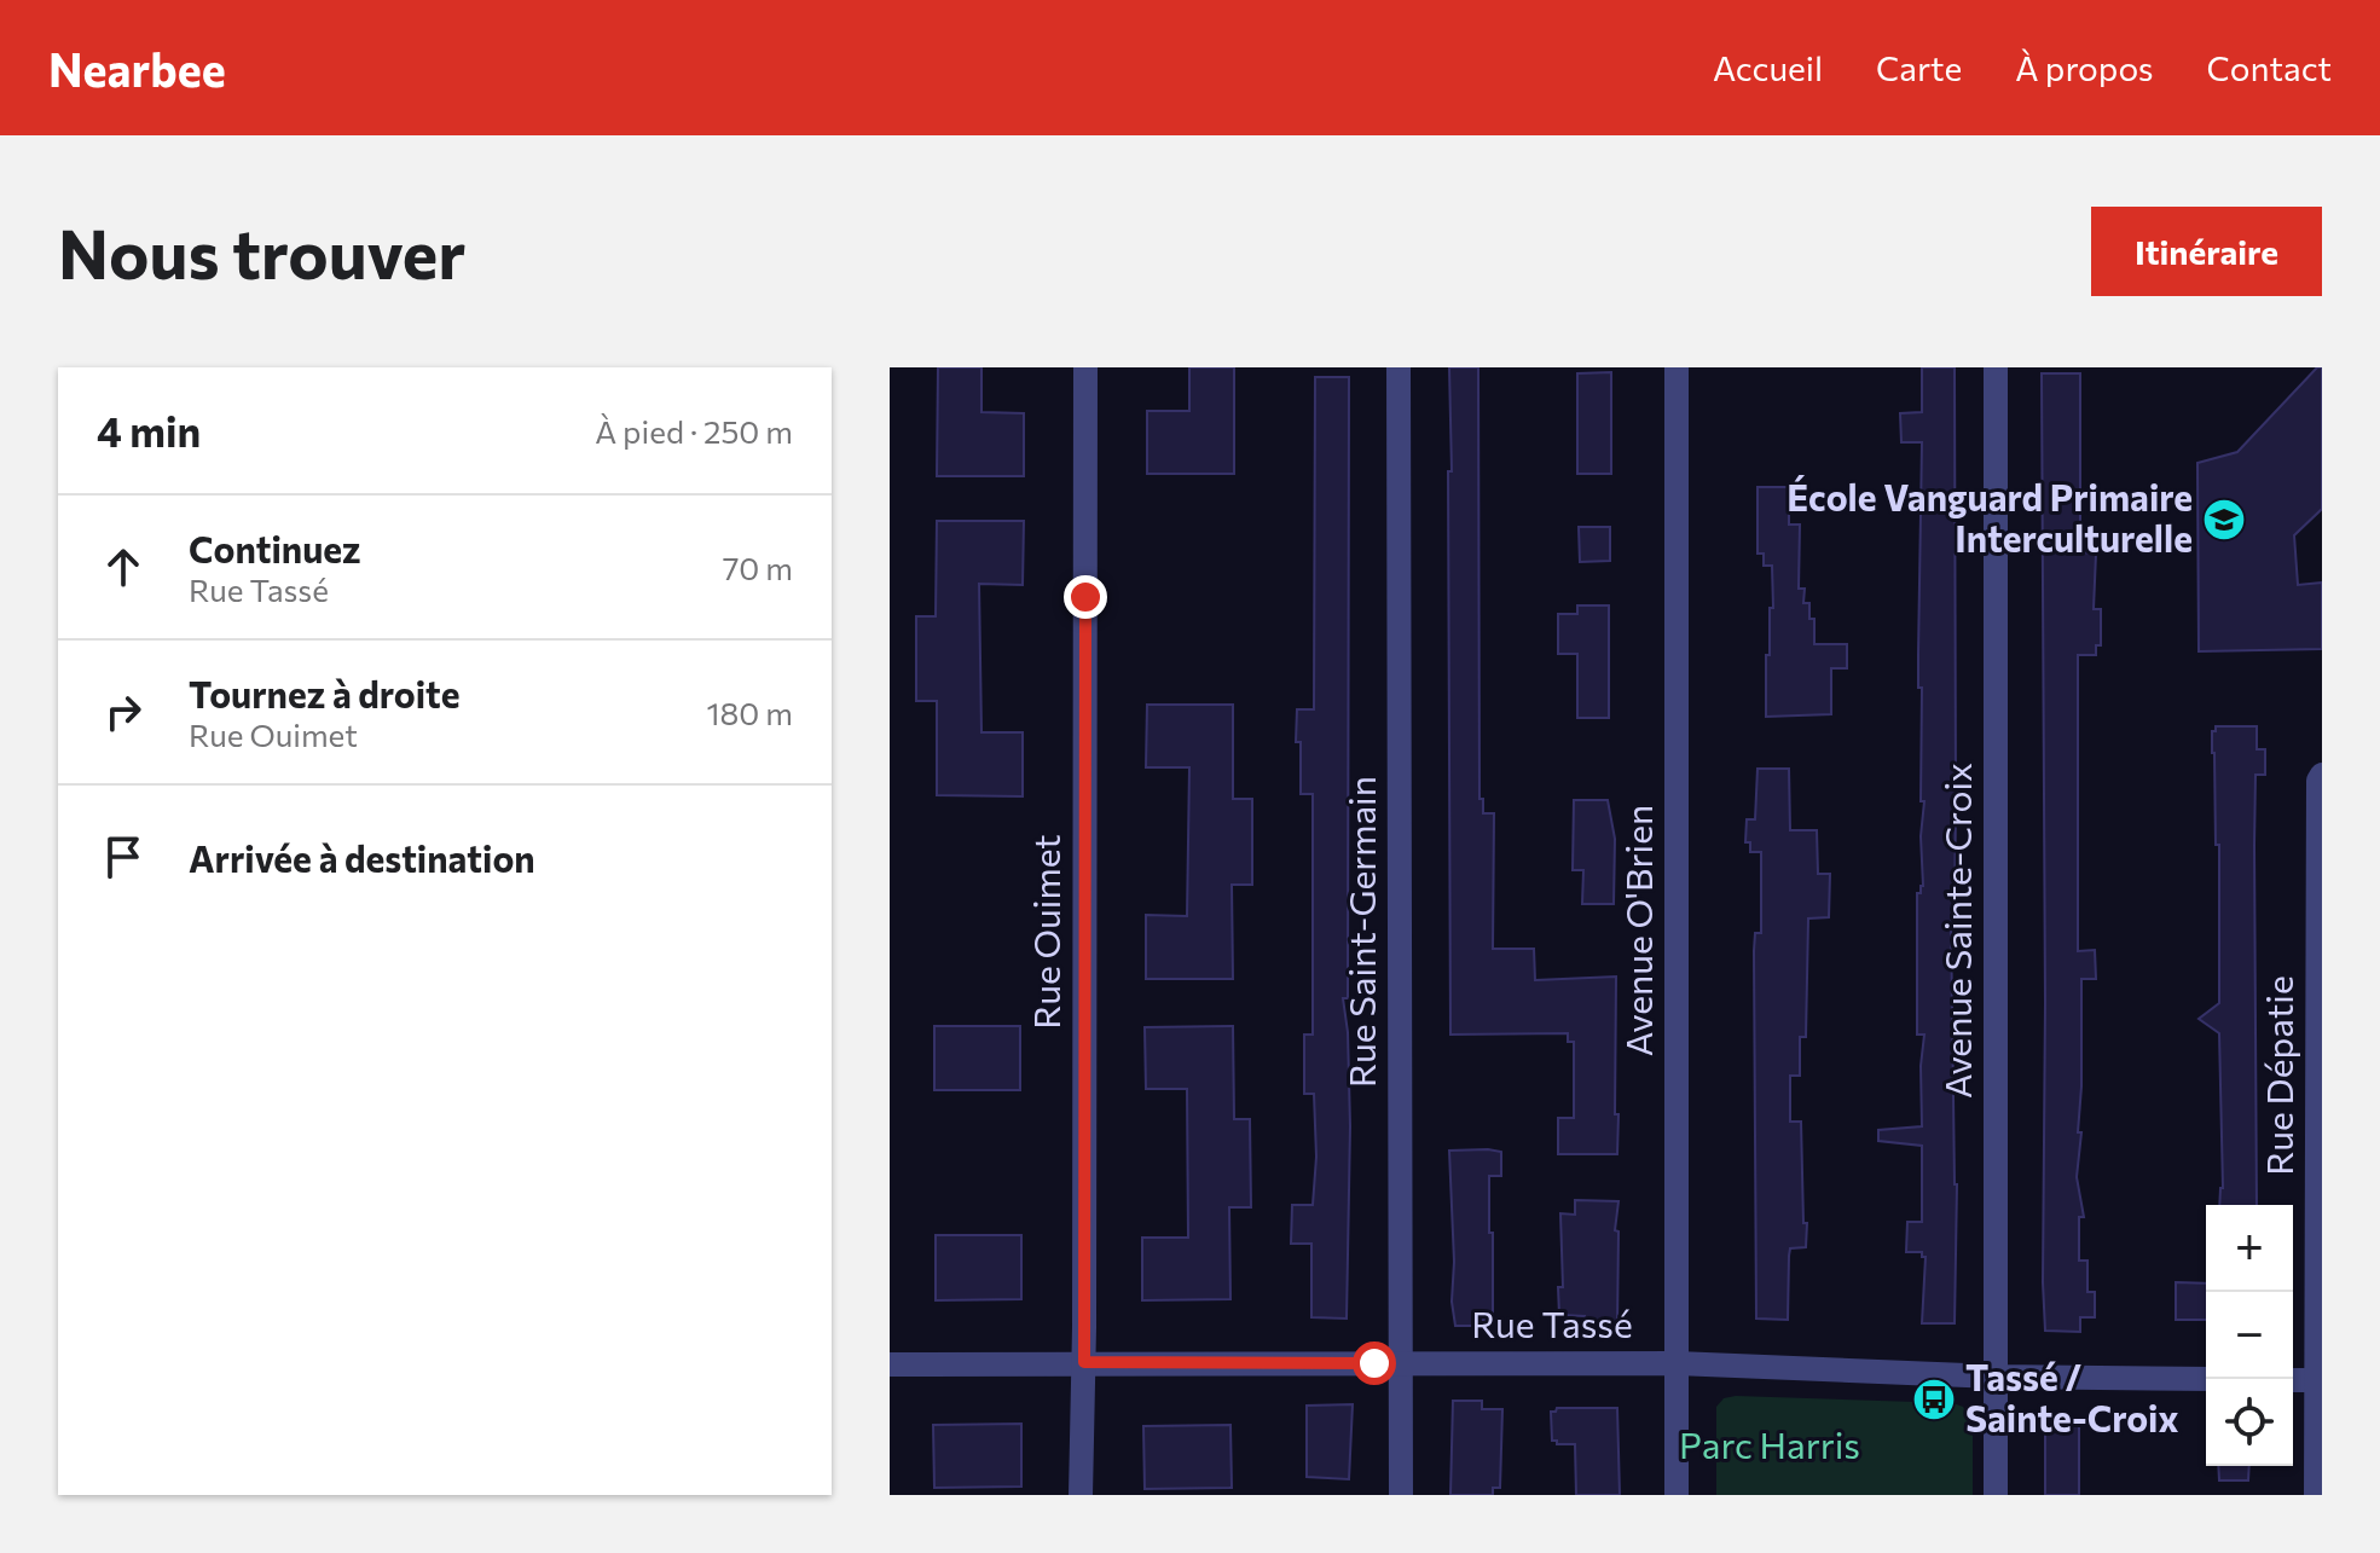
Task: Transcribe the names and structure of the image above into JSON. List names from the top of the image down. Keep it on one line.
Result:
{"streets":{"street":["Avenue O'Brien","Avenue Sainte-Croix","Rue Ouimet","Rue Saint-Germain","Rue Dépatie","Rue Tassé"]},"crossings":[["Avenue O'Brien","Rue Tassé"],["Avenue Sainte-Croix","Rue Tassé"],["Rue Ouimet","Rue Tassé"],["Rue Saint-Germain","Rue Tassé"]],"parks":["Parc Harris"],"places":{"school or university":["École Vanguard Primaire Interculturelle"],"bus stop":["Tassé / Sainte-Croix"]},"page":{"header":"Nearbee","nav":["Accueil","Carte","À propos","Contact"],"buttons":"Itinéraire","title":"Nous trouver","heading":["4 min","À pied · 250 m"],"list":[["Continuez","Rue Tassé","70 m"],["Tournez à droite","Rue Ouimet","180 m"],"Arrivée à destination"],"map_buttons":["+","−"]}}
